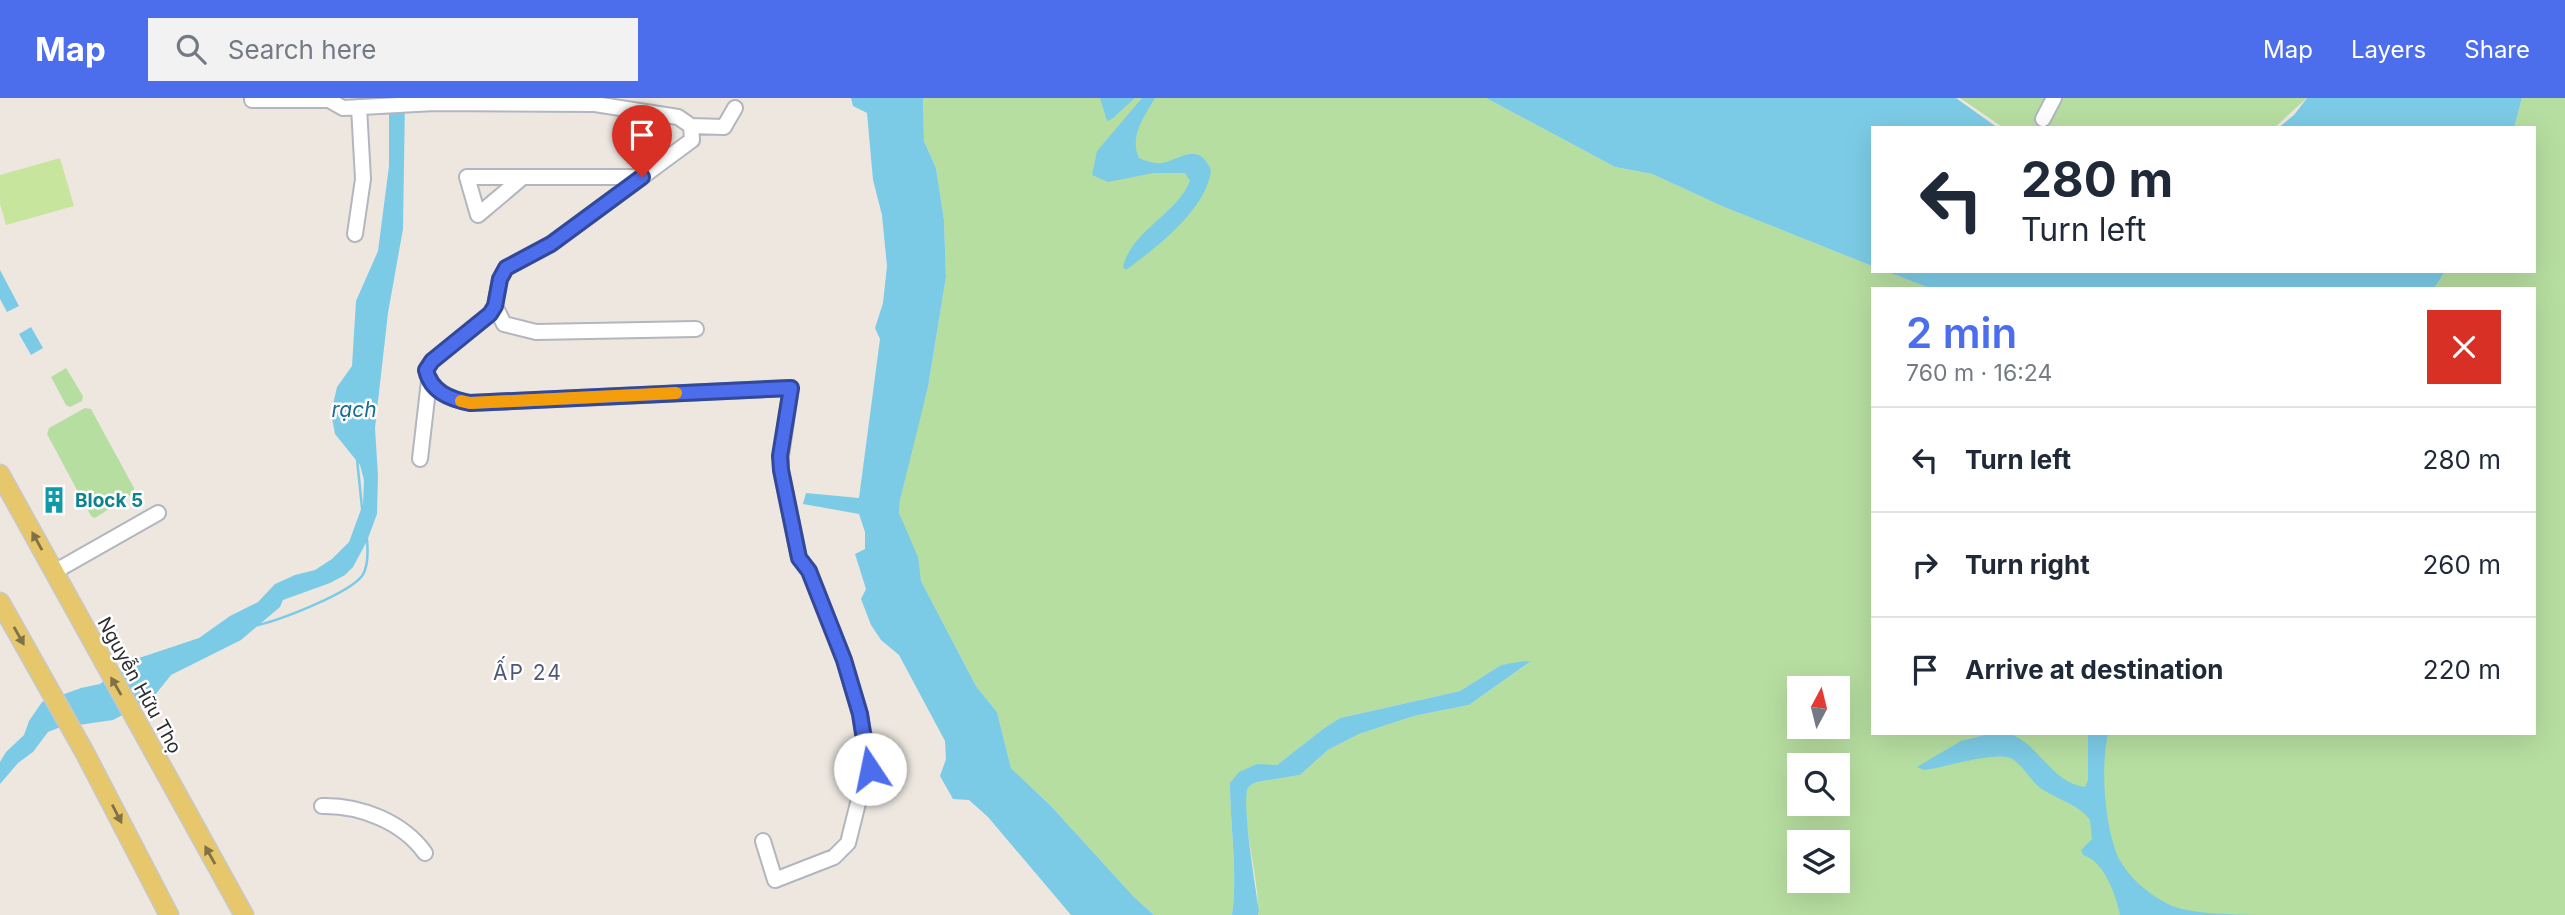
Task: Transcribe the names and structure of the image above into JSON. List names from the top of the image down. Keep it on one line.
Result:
{"streets":{"main road":["Nguyễn Hữu Thọ"]},"districts":["ẤP 24"],"water":["rạch"],"places":{"building":["Block 5"]},"north":"top","page":{"header":"Map","search":"Search here","nav":["Map","Layers","Share"],"turn":["280 m","Turn left"],"heading":["2 min","760 m · 16:24"],"list":[{"name":"Turn left","value":"280 m"},{"name":"Turn right","value":"260 m"},{"name":"Arrive at destination","value":"220 m"}]}}
